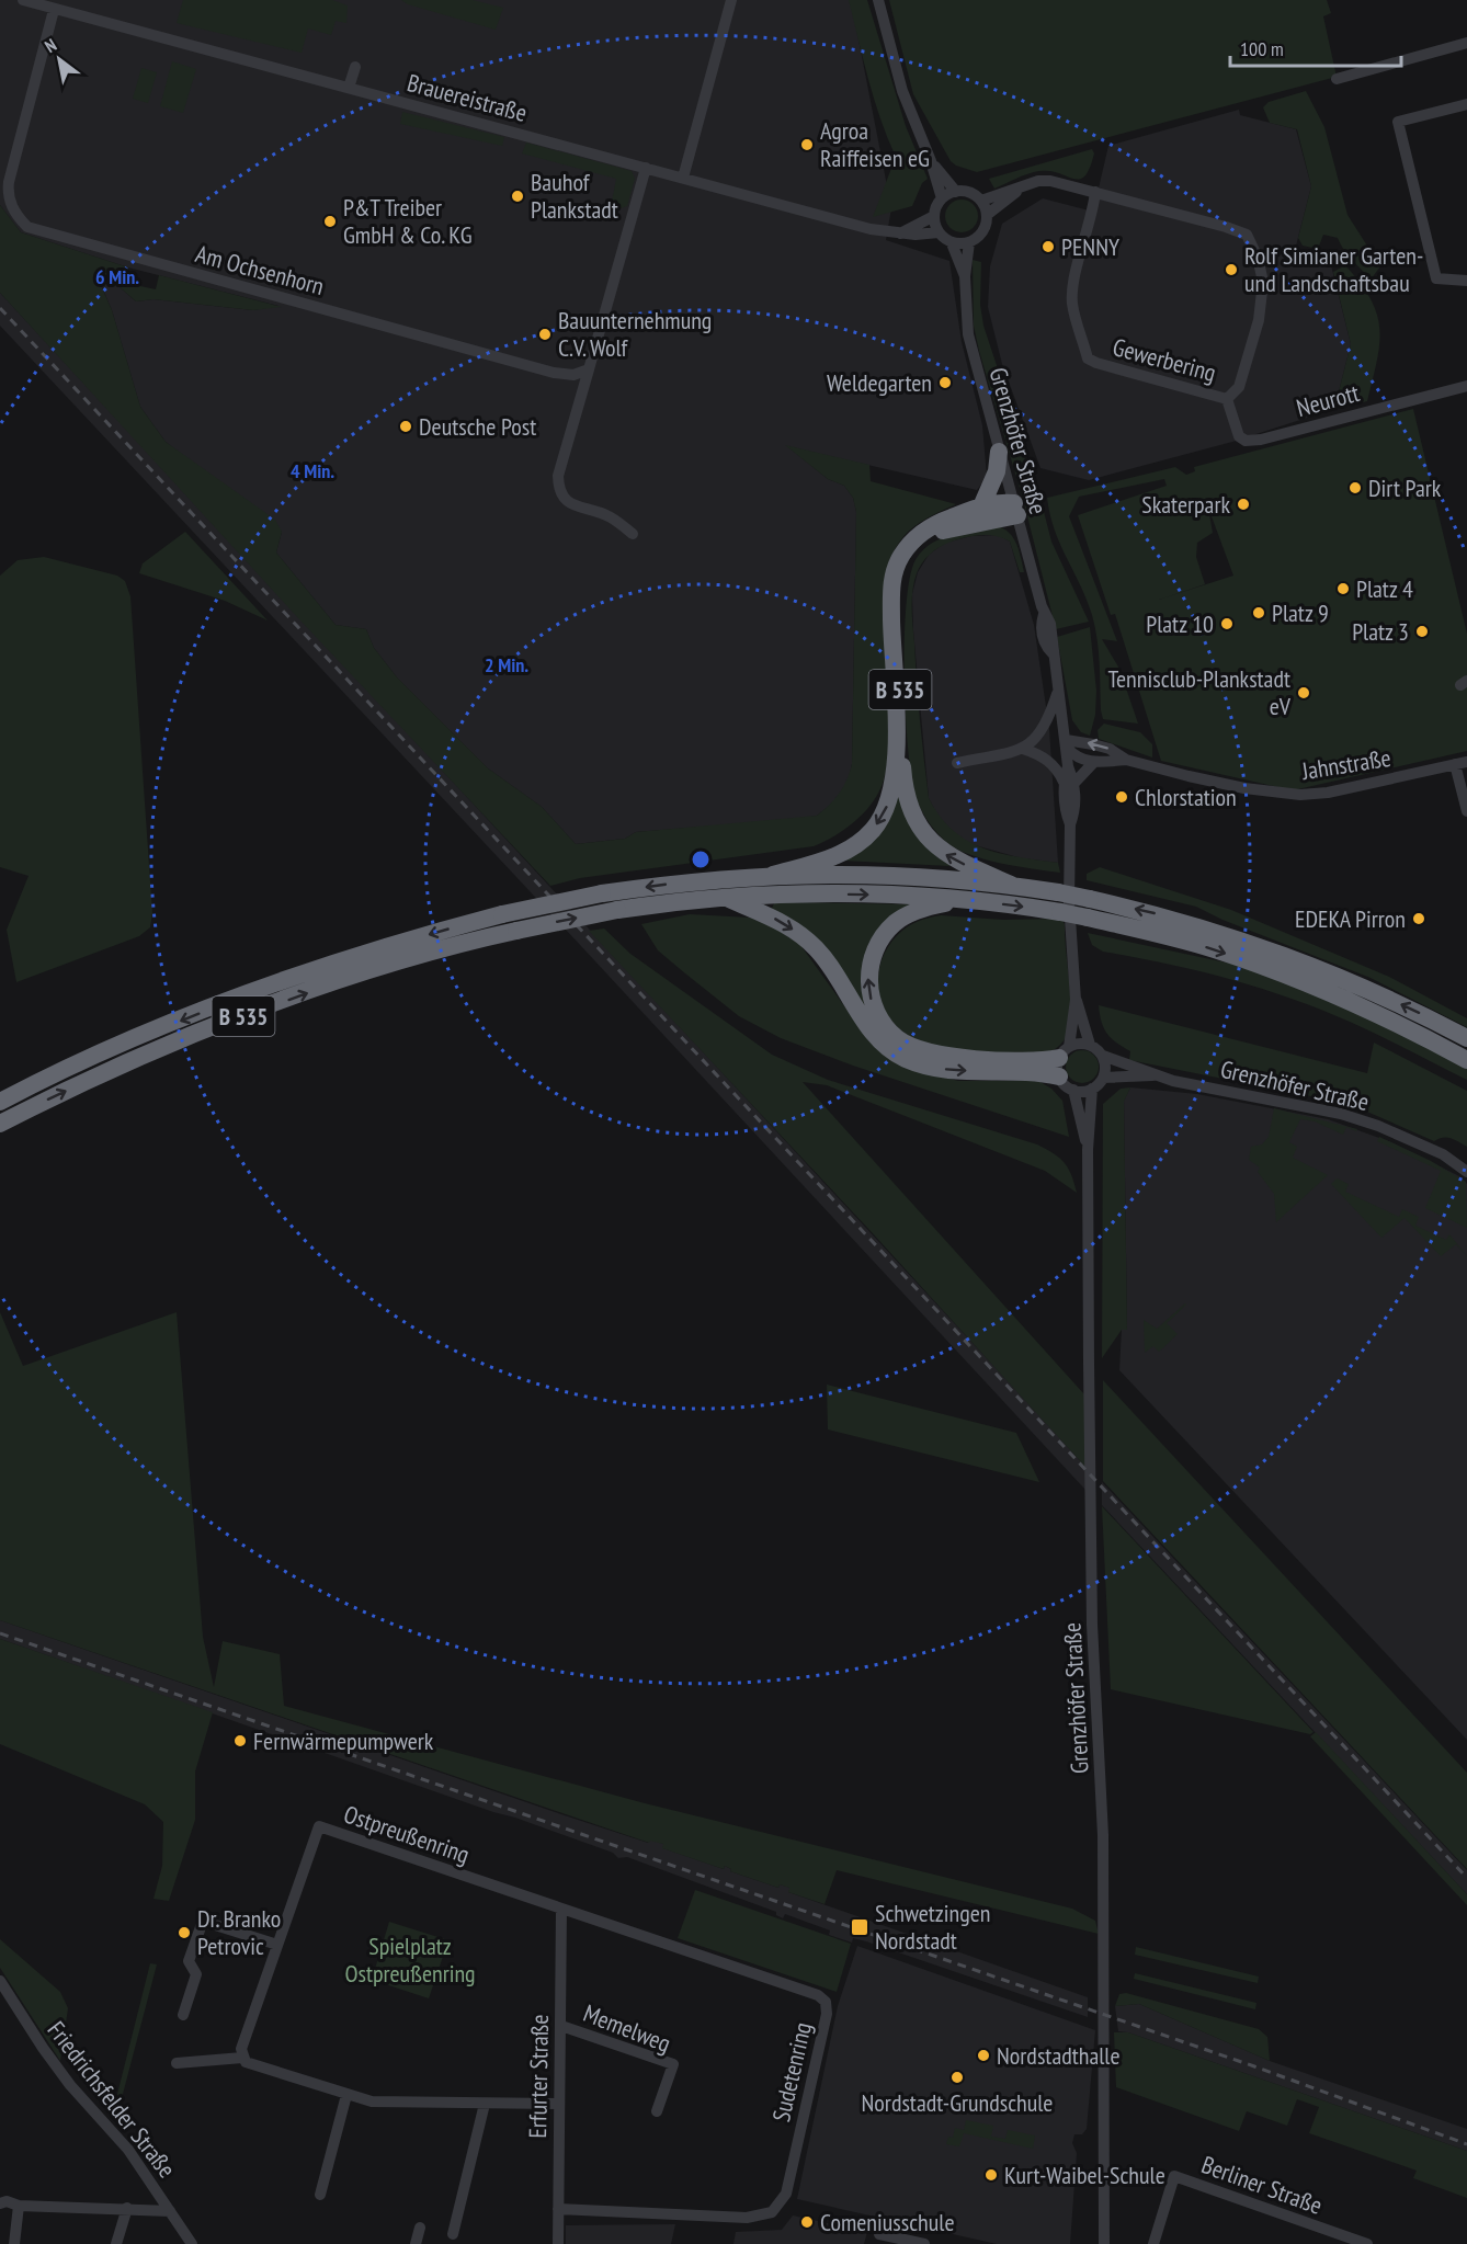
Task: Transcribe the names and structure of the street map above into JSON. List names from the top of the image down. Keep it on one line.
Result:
{"streets":{"highway":["B 535"],"street":["Brauereistraße","Am Ochsenhorn","Gewerbering","Neurott","Grenzhöfer Straße","Jahnstraße","Ostpreußenring","Memelweg","Sudetenring","Erfurter Straße","Friedrichsfelder Straße","Berliner Straße"]},"crossings":[["Brauereistraße","Am Ochsenhorn"],["Brauereistraße","Grenzhöfer Straße"],["Gewerbering","Neurott"],["Grenzhöfer Straße","B 535"],["Ostpreußenring","Sudetenring"],["Ostpreußenring","Erfurter Straße"],["Memelweg","Erfurter Straße"],["Sudetenring","Erfurter Straße"]],"parks":["Spielplatz Ostpreußenring"],"places":{"other":["Agroa Raiffeisen eG","Bauhof Plankstadt","P&T Treiber GmbH & Co. KG","PENNY","Rolf Simianer Garten- und Landschaftsbau","Bauunternehmung C.V. Wolf","Weldegarten","Deutsche Post","Dirt Park","Skaterpark","Platz 4","Platz 9","Platz 10","Platz 3","Tennisclub-Plankstadt eV","Chlorstation","EDEKA Pirron","Fernwärmepumpwerk","Dr. Branko Petrovic","Nordstadthalle","Nordstadt-Grundschule","Kurt-Waibel-Schule","Comeniusschule"],"transit":["Schwetzingen Nordstadt"]},"scale_bar":"100 m","north":"top left","rings":["6 Min.","4 Min.","2 Min."]}
